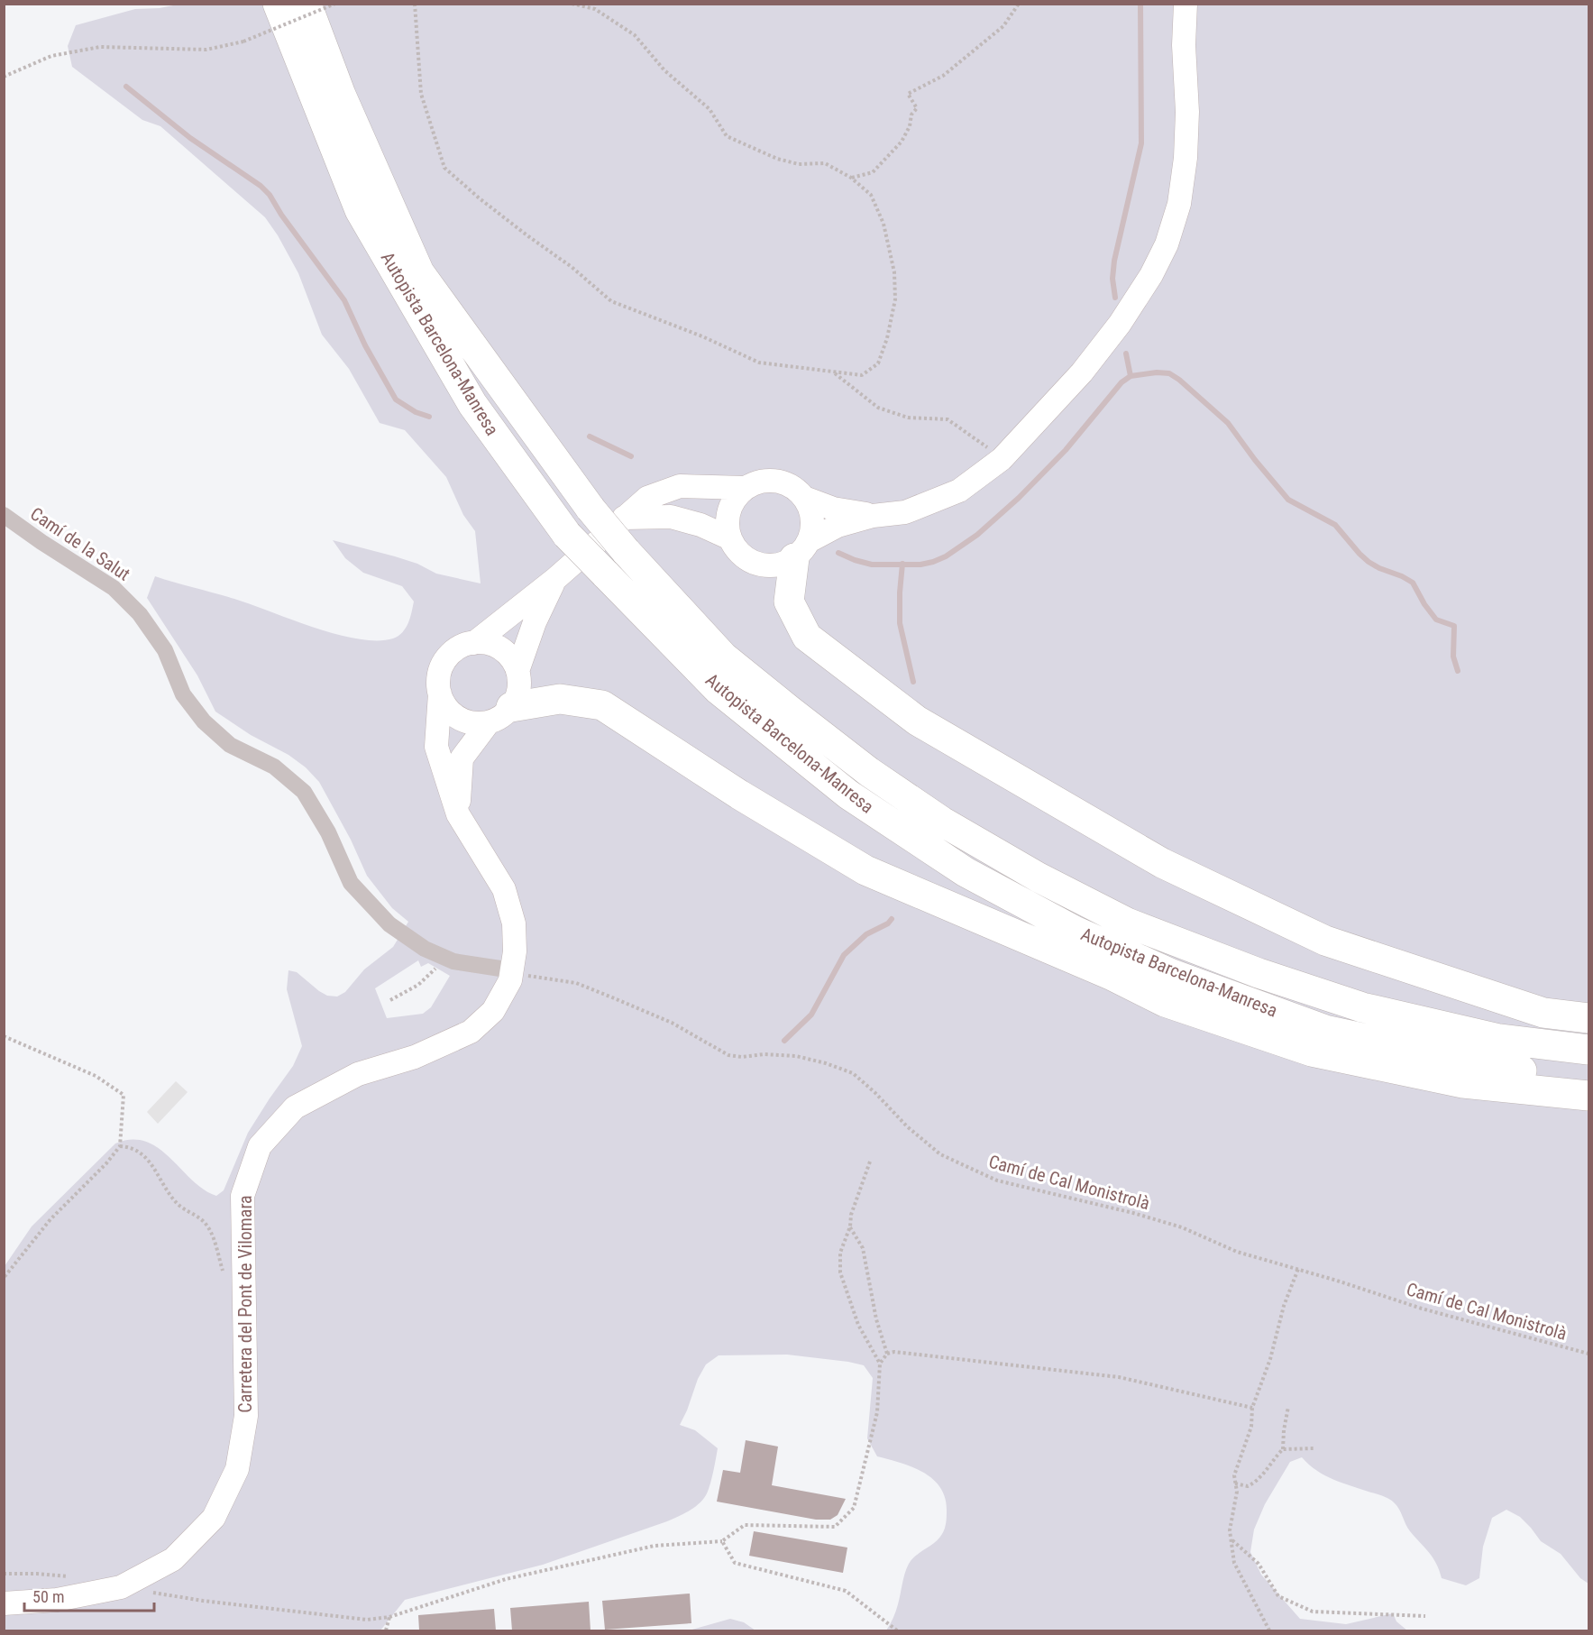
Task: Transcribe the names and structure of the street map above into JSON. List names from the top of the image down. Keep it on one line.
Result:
{"streets":{"highway":["Autopista Barcelona-Manresa"],"street":["Camí de la Salut","Carretera del Pont de Vilomara"],"path":["Camí de Cal Monistrolà"]},"crossings":[["Camí de la Salut","Camí de Cal Monistrolà"],["Camí de la Salut","Carretera del Pont de Vilomara"],["Camí de Cal Monistrolà","Carretera del Pont de Vilomara"]],"scale_bar":"50 m"}
